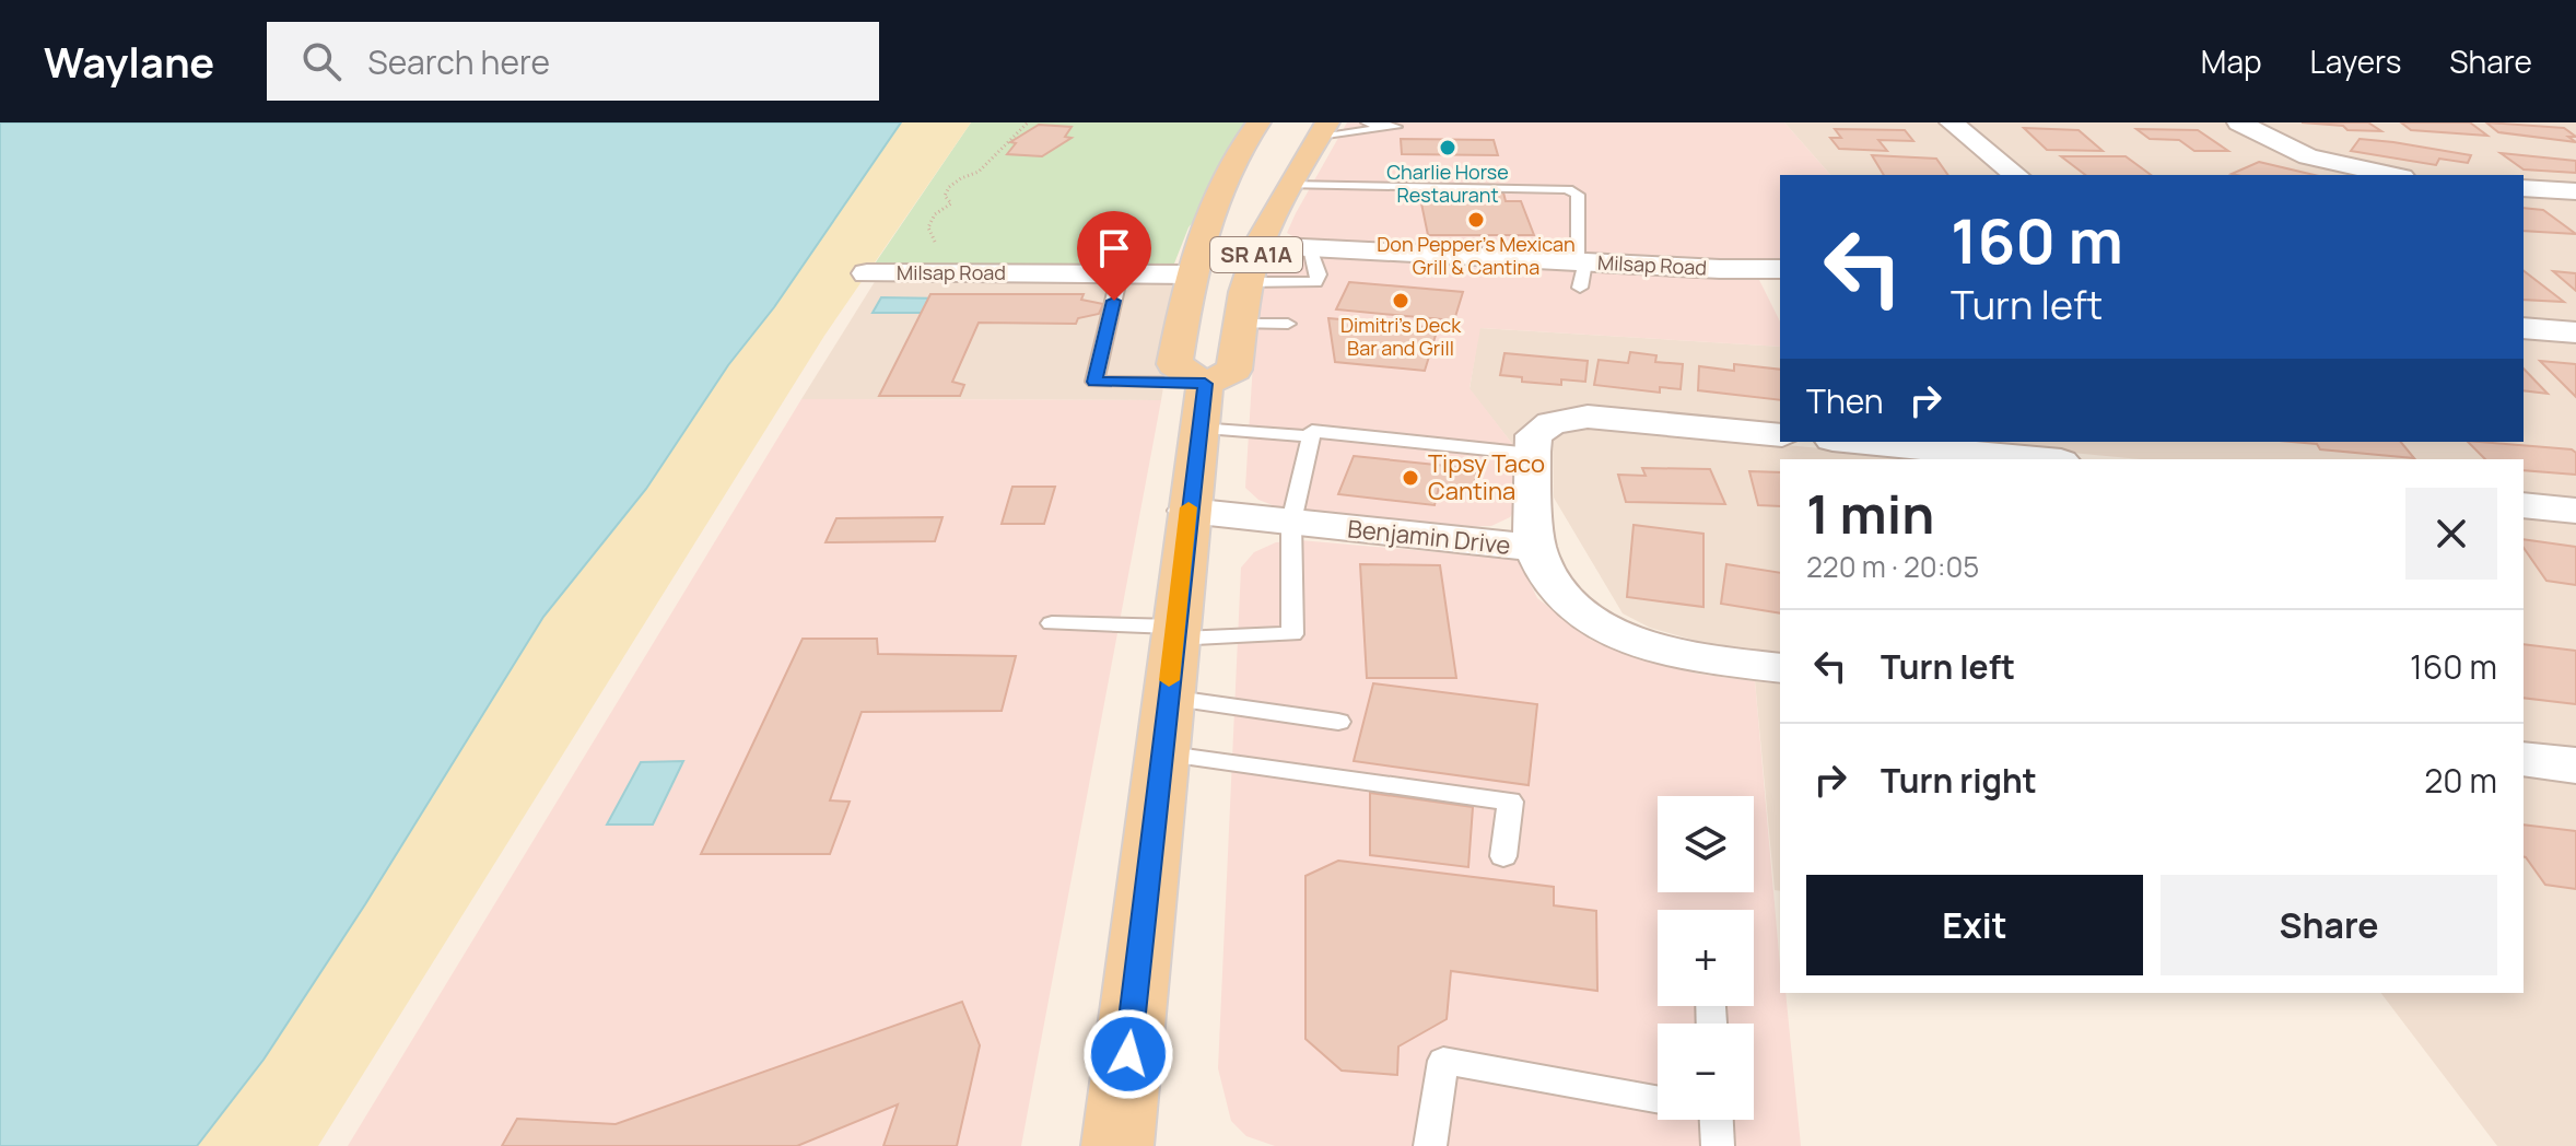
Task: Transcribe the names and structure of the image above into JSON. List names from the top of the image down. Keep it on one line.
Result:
{"streets":{"main road":["SR A1A"],"street":["Milsap Road","Benjamin Drive"]},"crossings":[["SR A1A","Milsap Road"],["SR A1A","Benjamin Drive"]],"places":["Charlie Horse Restaurant","Don Pepper's Mexican Grill & Cantina","Dimitri's Deck Bar and Grill","Tipsy Taco Cantina"],"page":{"header":"Waylane","search":"Search here","nav":["Map","Layers","Share"],"turn":["160 m","Turn left"],"then":"Then","heading":["1 min","220 m · 20:05"],"list":[{"name":"Turn left","value":"160 m"},{"name":"Turn right","value":"20 m"}],"map_buttons":["+","−"],"buttons":["Exit","Share"]}}
